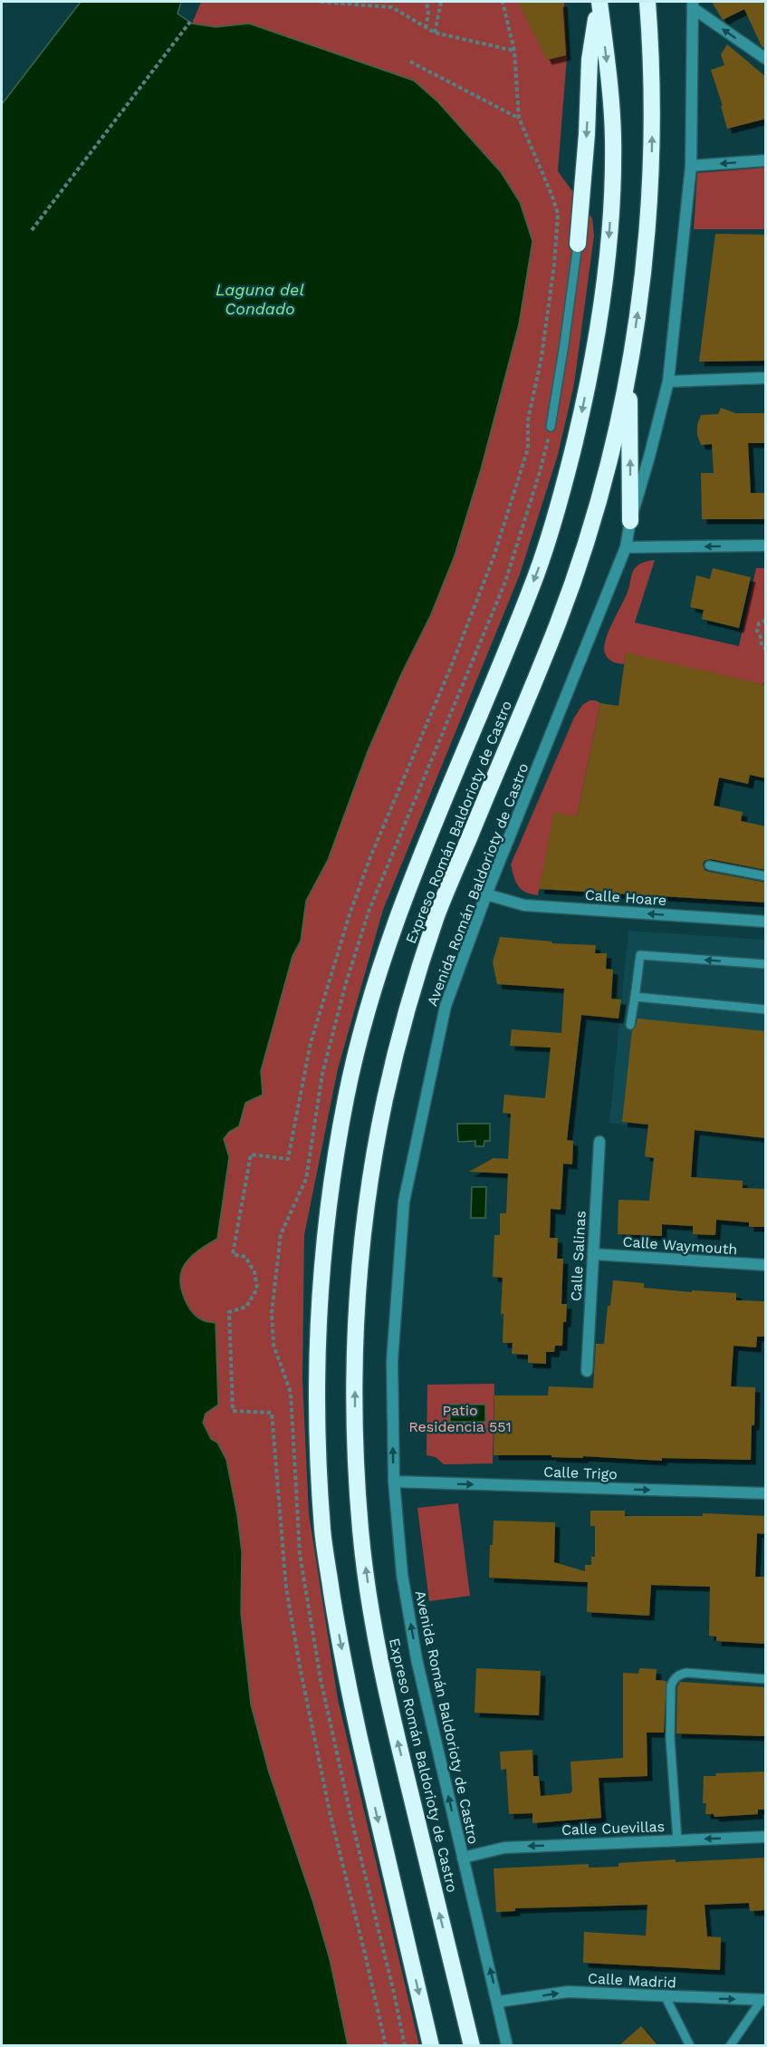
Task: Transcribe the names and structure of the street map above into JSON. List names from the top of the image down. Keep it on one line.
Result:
{"streets":{"highway":["Expreso Román Baldorioty de Castro"],"street":["Avenida Román Baldorioty de Castro","Calle Hoare","Calle Waymouth","Calle Salinas","Calle Trigo","Calle Cuevillas","Calle Madrid"]},"crossings":[["Avenida Román Baldorioty de Castro","Calle Hoare"],["Avenida Román Baldorioty de Castro","Calle Trigo"],["Avenida Román Baldorioty de Castro","Calle Cuevillas"],["Avenida Román Baldorioty de Castro","Calle Madrid"],["Calle Waymouth","Calle Salinas"]],"one_way":["Avenida Román Baldorioty de Castro","Calle Hoare","Calle Trigo","Calle Cuevillas","Calle Madrid"],"water":["Laguna del Condado"],"parks":["Patio Residencia 551"]}
